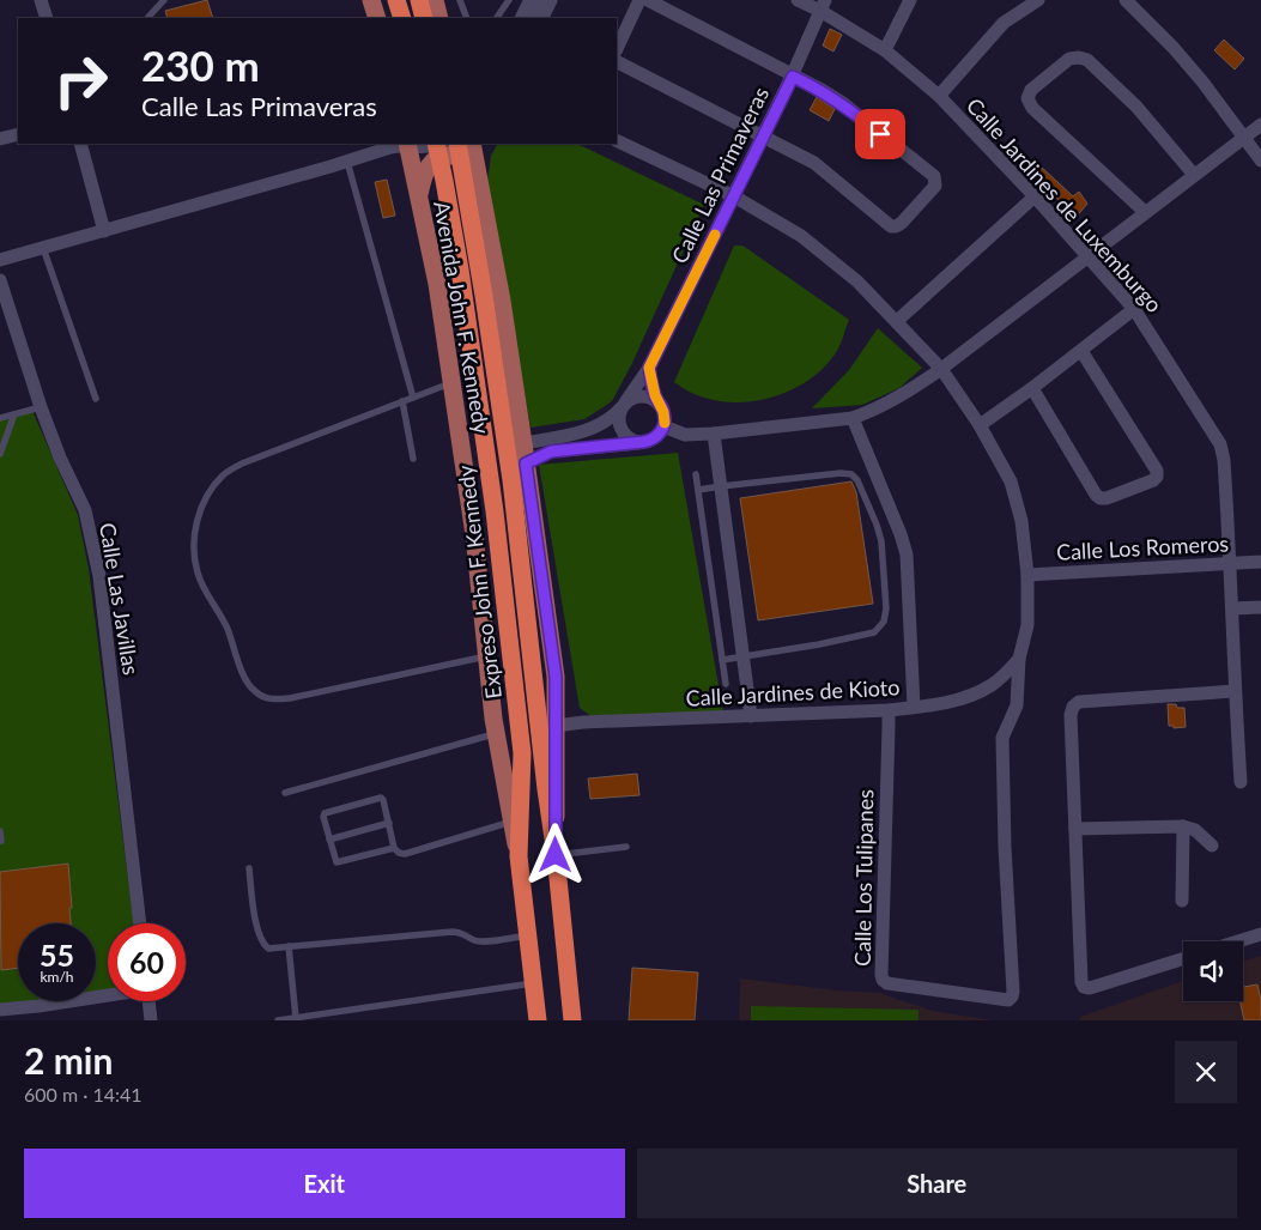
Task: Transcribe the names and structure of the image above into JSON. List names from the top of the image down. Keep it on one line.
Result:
{"streets":{"highway":["Expreso John F. Kennedy"],"main road":["Avenida John F. Kennedy"],"street":["Calle Las Primaveras","Calle Jardines de Luxemburgo","Calle Los Romeros","Calle Las Javillas","Calle Jardines de Kioto","Calle Los Tulipanes"]},"crossings":[["Calle Las Primaveras","Calle Jardines de Luxemburgo"],["Calle Las Primaveras","Avenida John F. Kennedy"],["Calle Jardines de Luxemburgo","Calle Los Romeros"],["Avenida John F. Kennedy","Expreso John F. Kennedy"],["Avenida John F. Kennedy","Calle Jardines de Kioto"],["Calle Jardines de Kioto","Calle Los Tulipanes"]],"page":{"turn":["230 m","Calle Las Primaveras"],"speed":"55 km/h","limit":"60","heading":["2 min","600 m · 14:41"],"buttons":["Exit","Share"]}}
